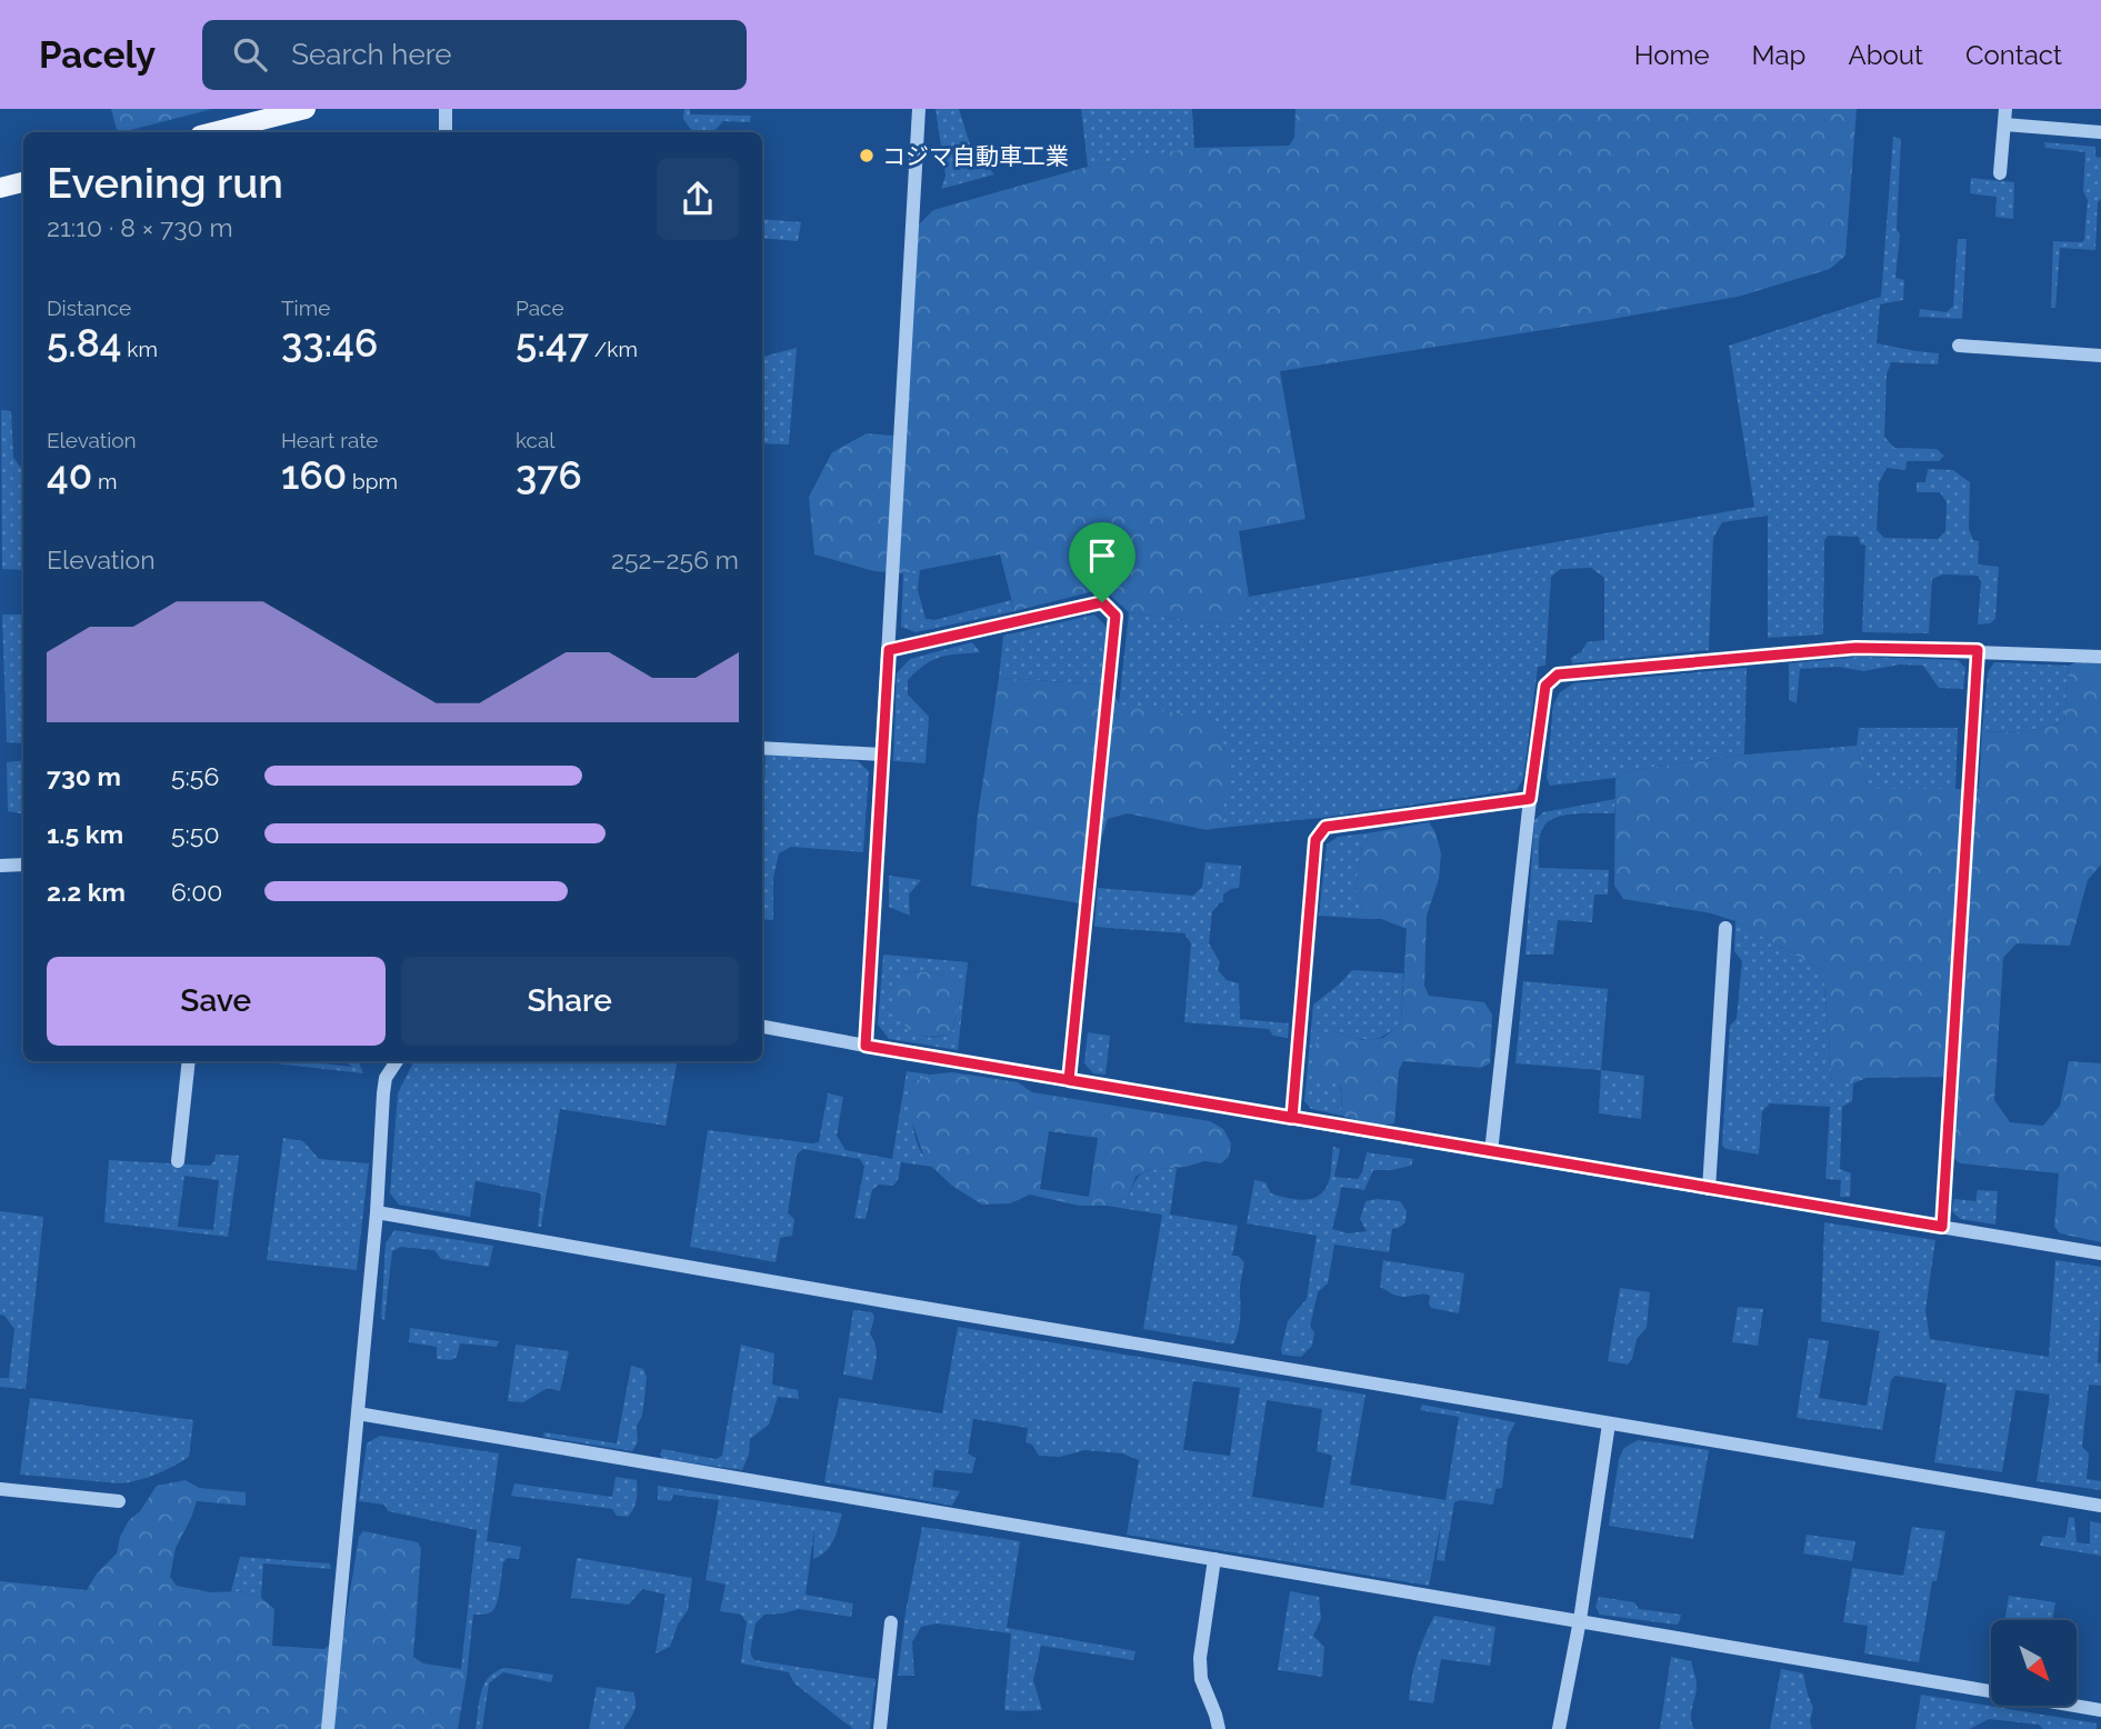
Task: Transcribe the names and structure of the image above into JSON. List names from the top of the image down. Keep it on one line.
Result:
{"places":["コジマ自動車工業"],"north":"bottom right","page":{"header":"Pacely","search":"Search here","nav":["Home","Map","About","Contact"],"heading":["Evening run","21:10 · 8 × 730 m"],"stats":[["Distance","5.84 km"],["Time","33:46"],["Pace","5:47 /km"],["Elevation","40 m"],["Heart rate","160 bpm"],["kcal","376"]],"chart":["Elevation","252–256 m"],"list":[{"name":"730 m","note":"5:56"},{"name":"1.5 km","note":"5:50"},{"name":"2.2 km","note":"6:00"}],"buttons":["Save","Share"]}}
